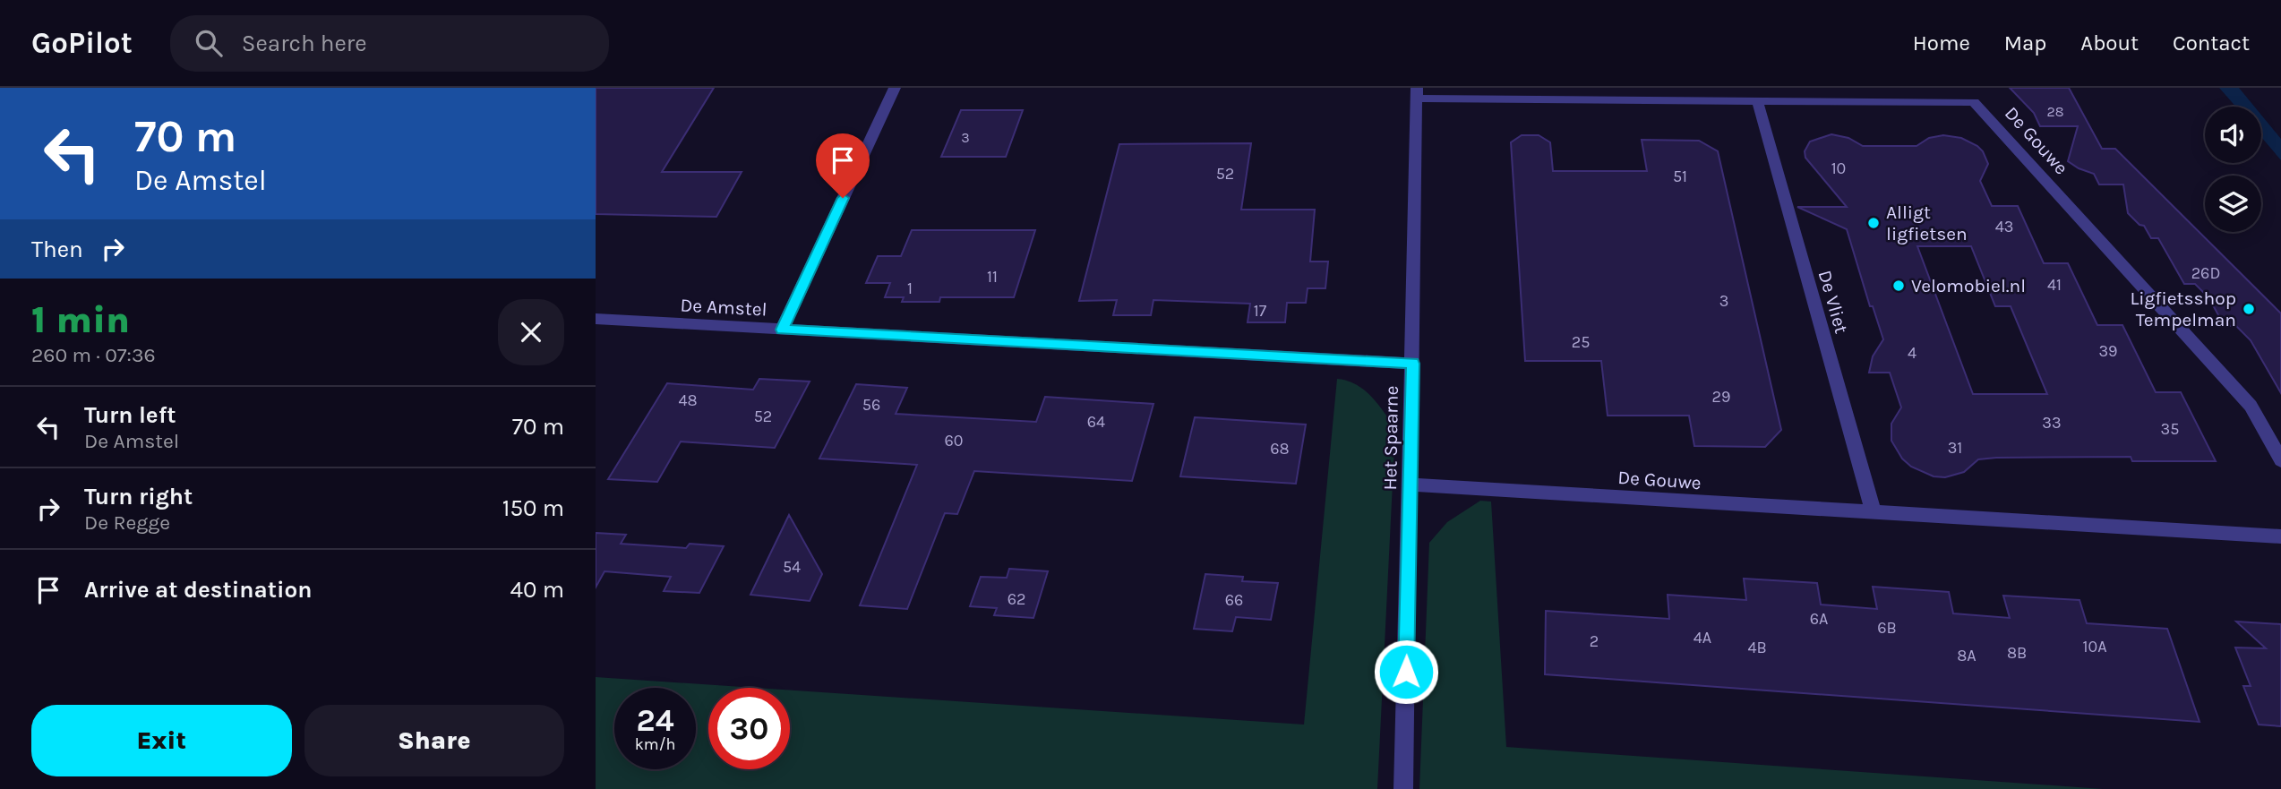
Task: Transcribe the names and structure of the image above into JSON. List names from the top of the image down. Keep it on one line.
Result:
{"streets":{"street":["De Gouwe","De Vliet","De Amstel","Het Spaarne"]},"crossings":[["De Gouwe","De Vliet"],["De Gouwe","Het Spaarne"],["De Amstel","Het Spaarne"]],"places":["Alligt ligfietsen","Velomobiel.nl","Ligfietsshop Tempelman"],"house_numbers":["28","3","10","52","51","43","26D","11","41","1","3","17","25","39","4","29","48","56","52","64","33","35","60","31","68","54","62","66","6A","6B","4A","2","10A","4B","8B","8A"],"page":{"header":"GoPilot","search":"Search here","nav":["Home","Map","About","Contact"],"turn":["70 m","De Amstel"],"then":"Then","heading":["1 min","260 m · 07:36"],"list":[{"name":"Turn left","note":"De Amstel","value":"70 m"},{"name":"Turn right","note":"De Regge","value":"150 m"},{"name":"Arrive at destination","value":"40 m"}],"speed":"24 km/h","limit":"30","buttons":["Exit","Share"]}}
